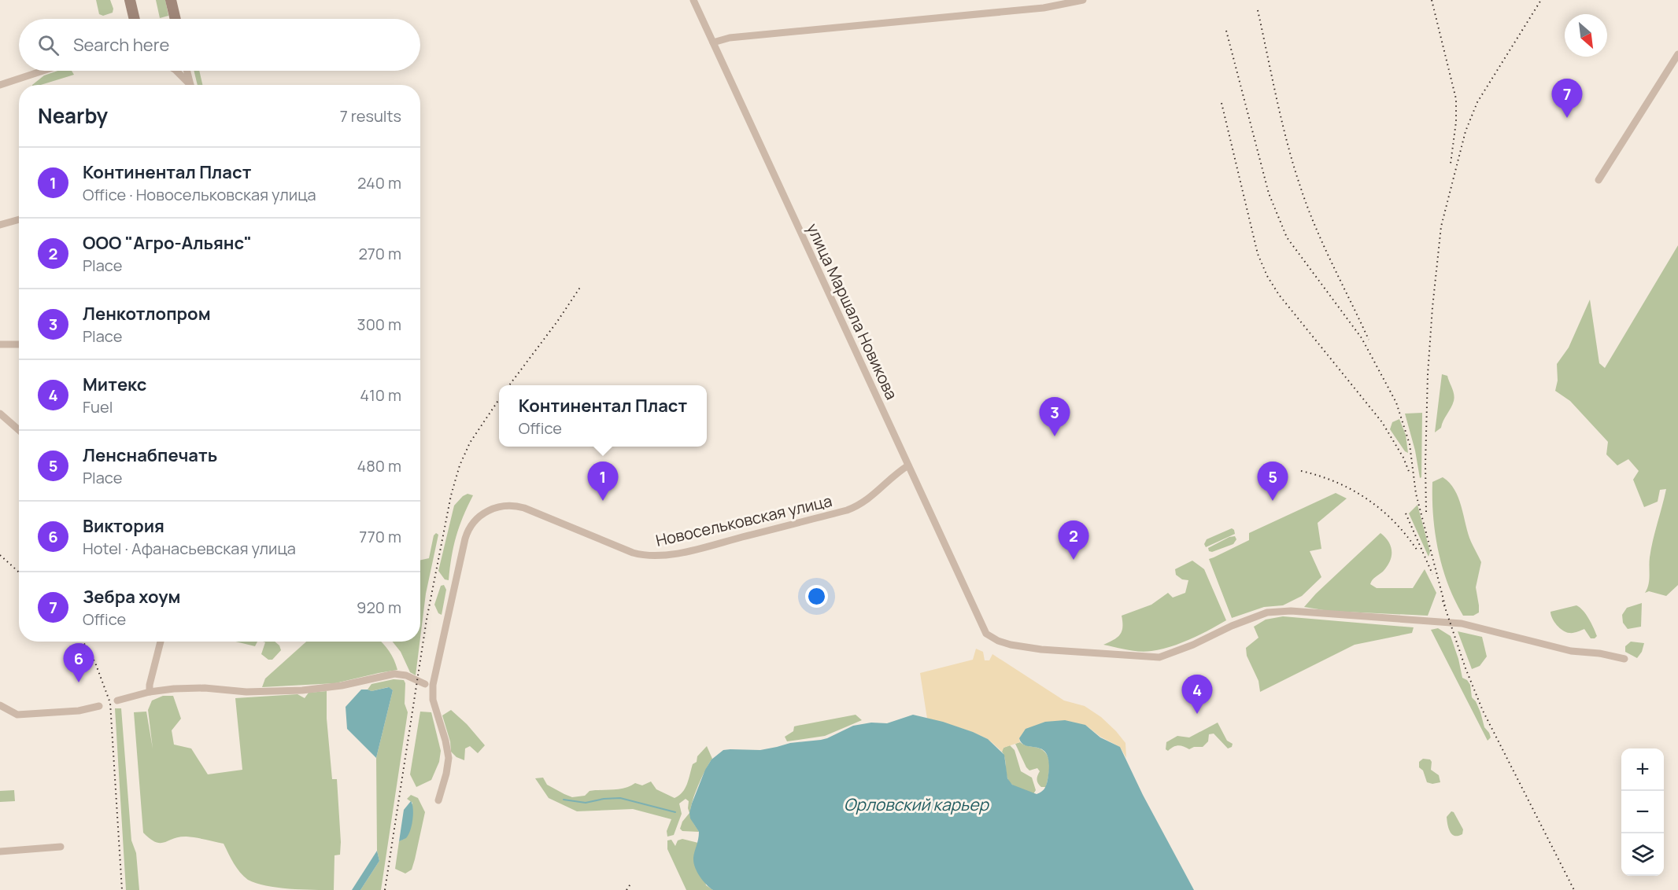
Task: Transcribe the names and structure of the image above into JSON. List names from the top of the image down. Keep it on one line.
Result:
{"streets":{"street":["улица Маршала Новикова","Новосельковская улица"]},"crossings":[["улица Маршала Новикова","Новосельковская улица"]],"water":["Орловский карьер"],"north":"bottom right","page":{"search":"Search here","pins":["7","3","1","5","2","6","4"],"heading":["Nearby","7 results"],"list":[{"mark":"1","name":"Континентал Пласт","note":"Office · Новосельковская улица","value":"240 m"},{"mark":"2","name":"ООО \"Агро-Альянс\"","note":"Place","value":"270 m"},{"mark":"3","name":"Ленкотлопром","note":"Place","value":"300 m"},{"mark":"4","name":"Митекс","note":"Fuel","value":"410 m"},{"mark":"5","name":"Ленснабпечать","note":"Place","value":"480 m"},{"mark":"6","name":"Виктория","note":"Hotel · Афанасьевская улица","value":"770 m"},{"mark":"7","name":"Зебра хоум","note":"Office","value":"920 m"}],"popup":["Континентал Пласт","Office"],"map_buttons":["+","−"]}}
